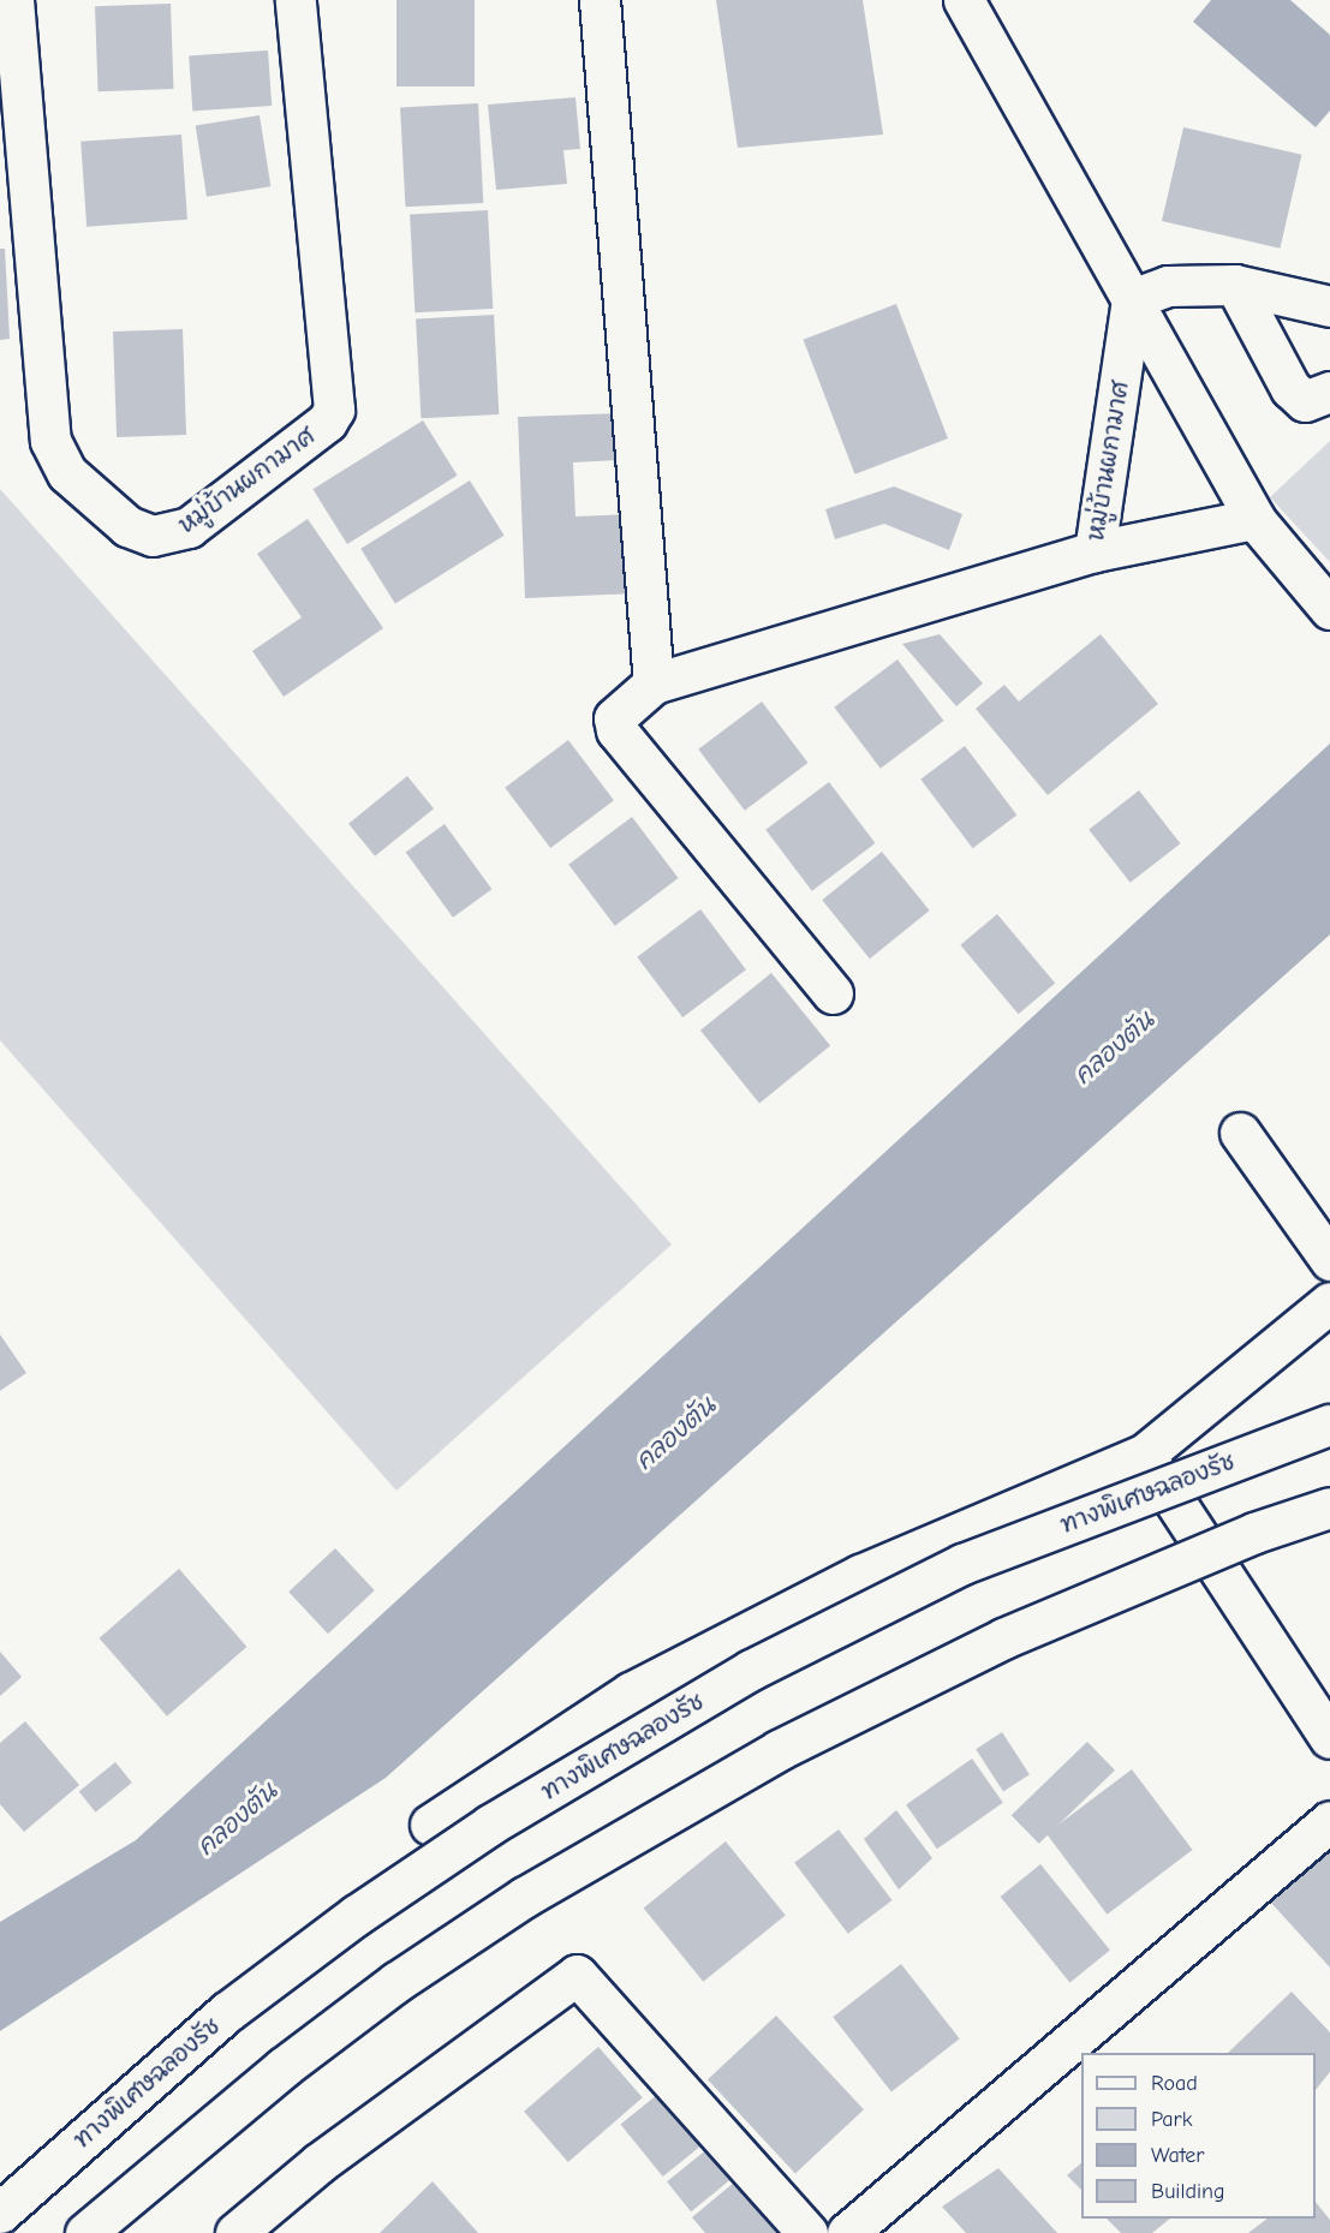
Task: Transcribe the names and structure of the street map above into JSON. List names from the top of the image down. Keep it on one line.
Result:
{"streets":{"main road":["หมู่บ้านผกามาศ","ทางพิเศษฉลองรัช"]},"water":["คลองตัน"],"legend":["Road","Park","Water","Building"]}
